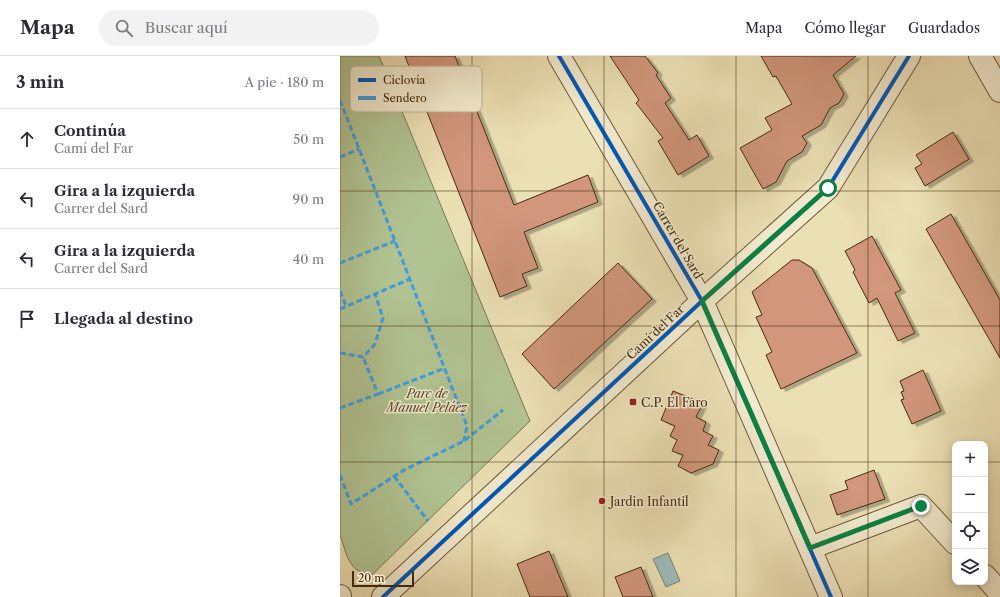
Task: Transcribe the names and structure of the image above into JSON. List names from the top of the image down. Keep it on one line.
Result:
{"streets":{"street":["Carrer del Sard","Camí del Far"]},"crossings":[["Carrer del Sard","Camí del Far"]],"parks":["Parc de Manuel Peláez"],"places":{"transit":["C.P. El Faro"],"other":["Jardin Infantil"]},"legend":["Ciclovía","Sendero"],"scale_bar":"20 m","page":{"header":"Mapa","search":"Buscar aquí","nav":["Mapa","Cómo llegar","Guardados"],"heading":["3 min","A pie · 180 m"],"list":[["Continúa","Camí del Far","50 m"],["Gira a la izquierda","Carrer del Sard","90 m"],["Gira a la izquierda","Carrer del Sard","40 m"],"Llegada al destino"],"map_buttons":["+","−"],"scale":"20 m"}}
